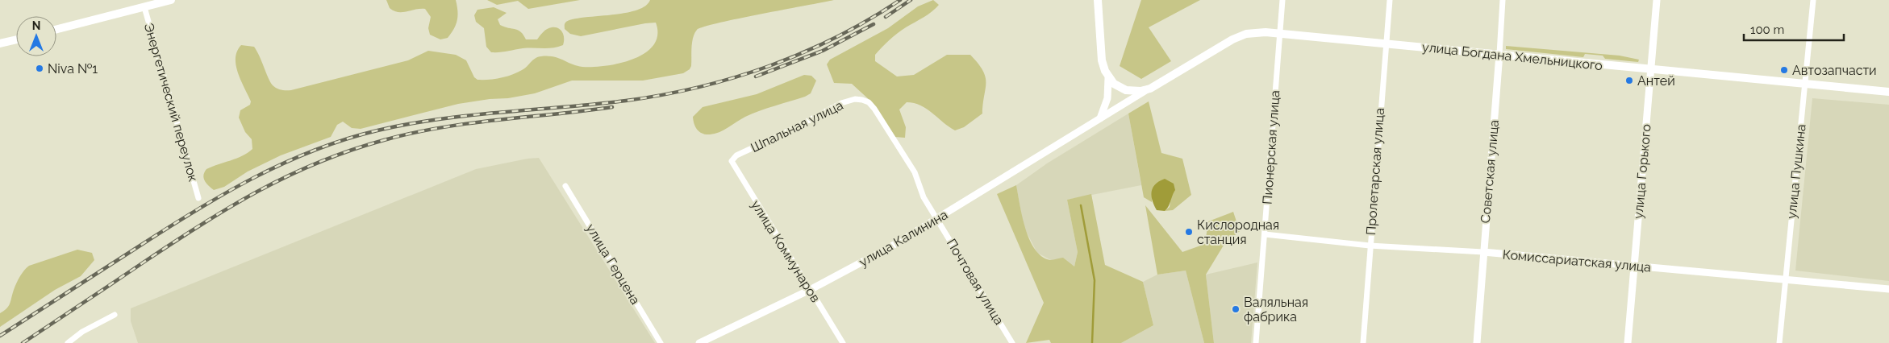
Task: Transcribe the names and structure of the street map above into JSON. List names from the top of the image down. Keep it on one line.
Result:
{"streets":{"main road":["улица Богдана Хмельницкого"],"street":["Энергетический переулок","Шпальная улица","Пионерская улица","Пролетарская улица","Советская улица","улица Горького","улица Пушкина","улица Калинина","улица Коммунаров","Комиссариатская улица","улица Герцена","Почтовая улица"]},"crossings":[["улица Богдана Хмельницкого","Пионерская улица"],["улица Богдана Хмельницкого","Пролетарская улица"],["улица Богдана Хмельницкого","Советская улица"],["улица Богдана Хмельницкого","улица Горького"],["улица Богдана Хмельницкого","улица Пушкина"],["улица Богдана Хмельницкого","улица Калинина"],["Шпальная улица","улица Коммунаров"],["Шпальная улица","Почтовая улица"],["Пионерская улица","Комиссариатская улица"],["Пролетарская улица","Комиссариатская улица"],["Советская улица","Комиссариатская улица"],["улица Горького","Комиссариатская улица"],["улица Пушкина","Комиссариатская улица"],["улица Калинина","улица Коммунаров"],["улица Калинина","Почтовая улица"]],"places":["Niva №1","Автозапчасти","Антей","Кислородная станция","Валяльная фабрика"],"scale_bar":"100 m","north":"top"}
